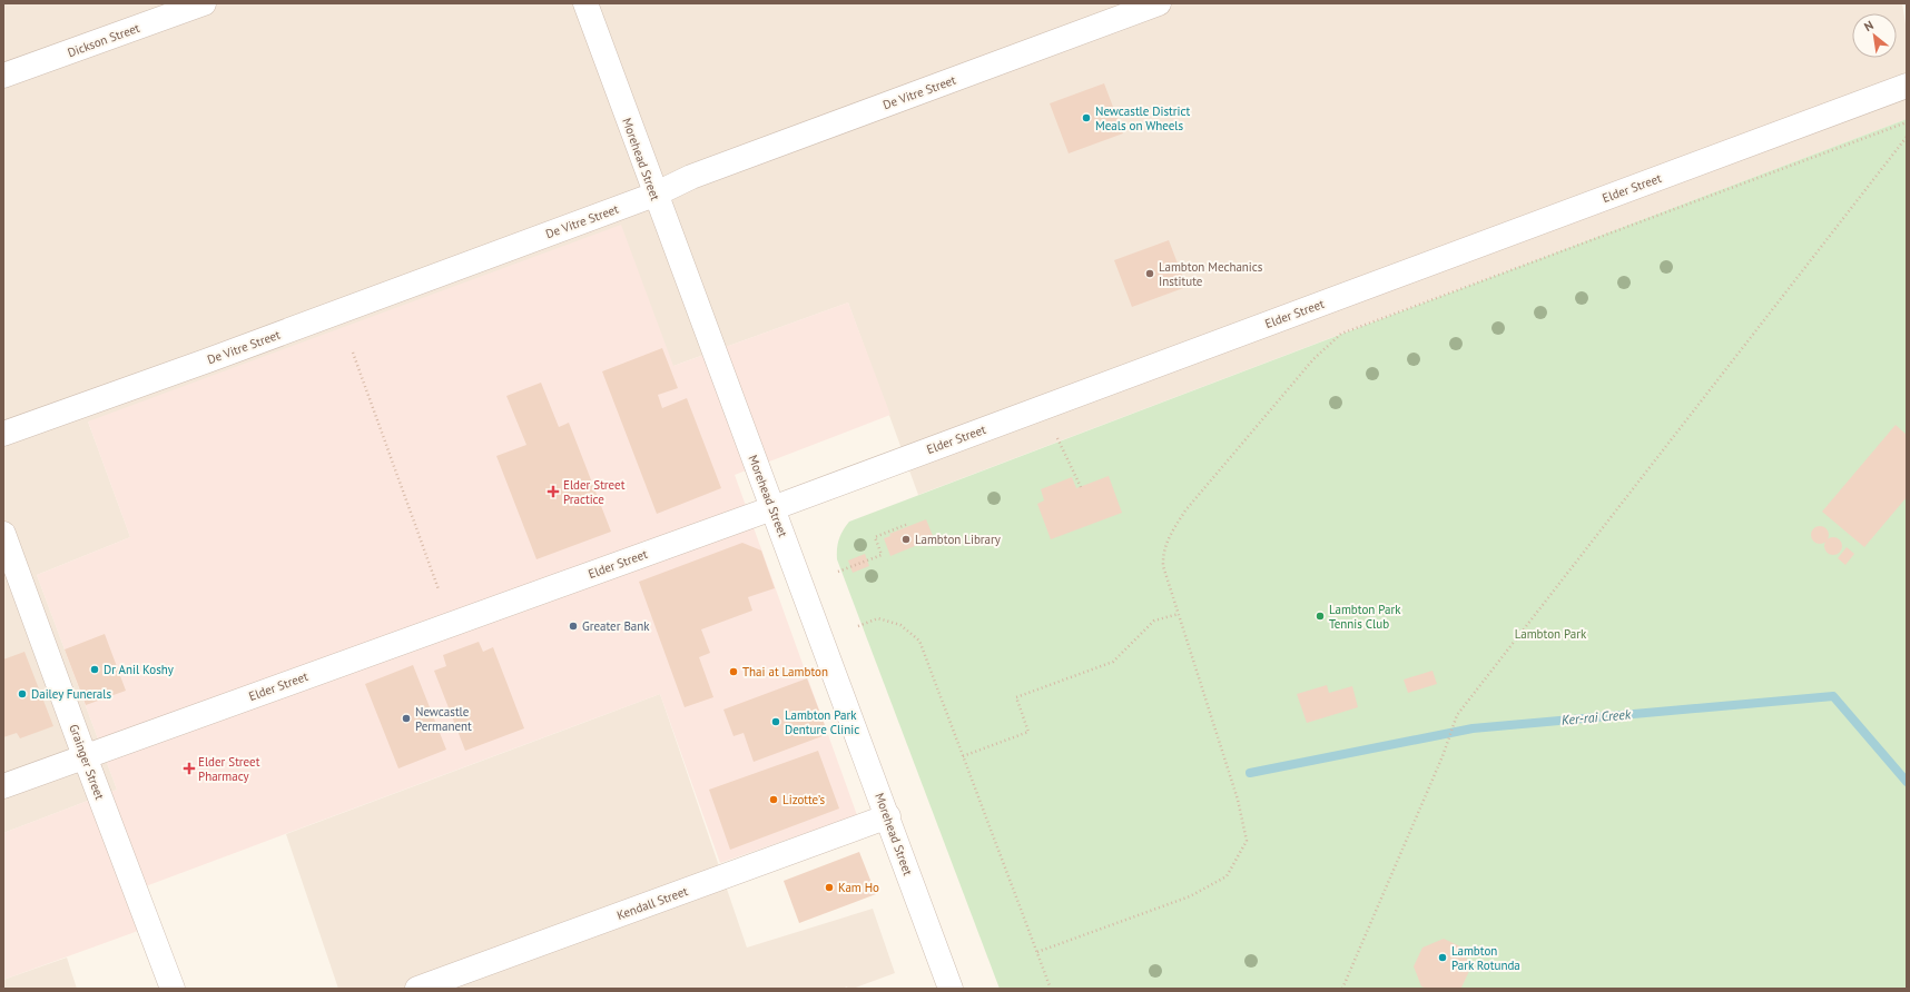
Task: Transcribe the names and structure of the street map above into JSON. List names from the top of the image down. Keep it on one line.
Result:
{"streets":{"street":["Dickson Street","De Vitre Street","Morehead Street","Elder Street","Grainger Street","Kendall Street"]},"crossings":[["De Vitre Street","Morehead Street"],["Morehead Street","Elder Street"],["Morehead Street","Kendall Street"],["Elder Street","Grainger Street"]],"water":["Ker-rai Creek"],"parks":["Lambton Park"],"places":{"other":["Newcastle District Meals on Wheels","Lambton Mechanics Institute","Lambton Library","Lambton Park Tennis Club","Greater Bank","Dr Anil Koshy","Thai at Lambton","Dailey Funerals","Newcastle Permanent","Lambton Park Denture Clinic","Lizotte’s","Kam Ho","Lambton Park Rotunda"],"health":["Elder Street Practice","Elder Street Pharmacy"]},"north":"top left"}
